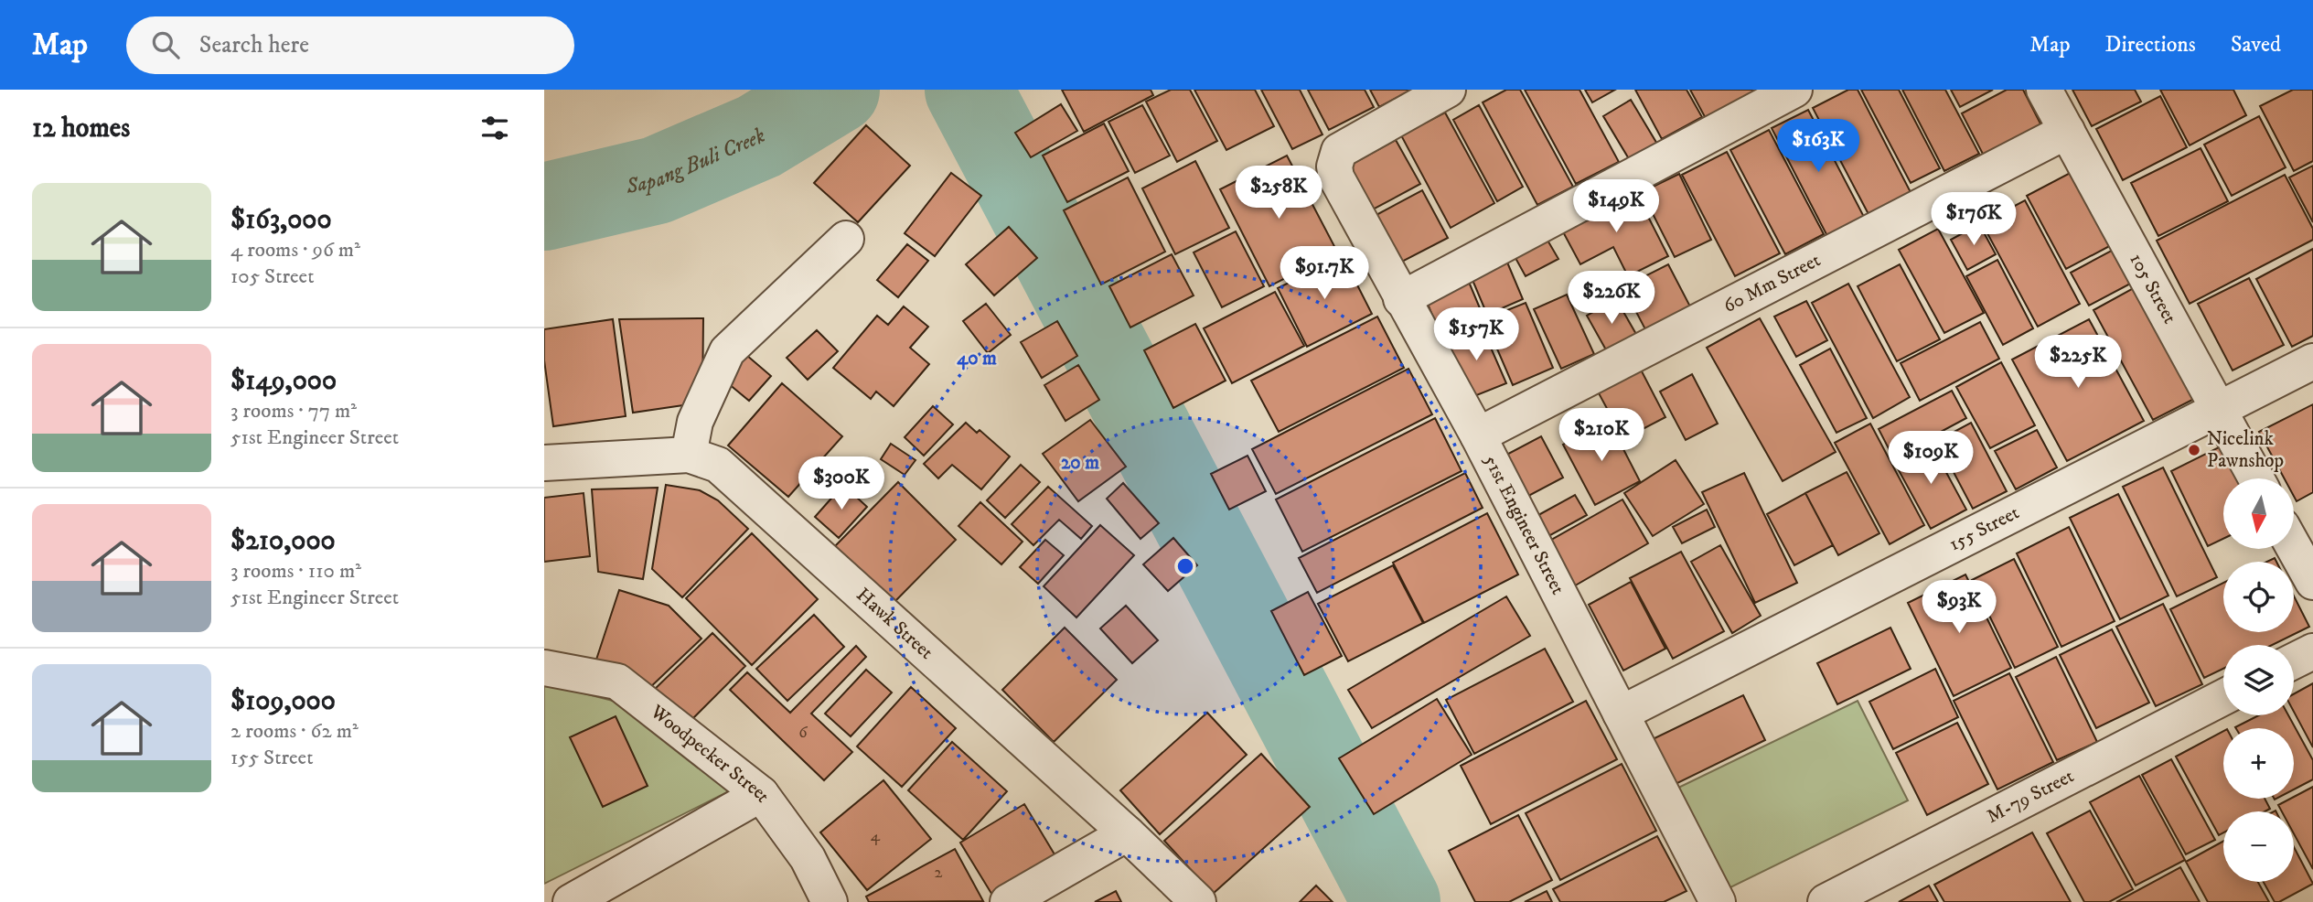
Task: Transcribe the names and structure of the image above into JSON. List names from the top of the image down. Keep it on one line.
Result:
{"streets":{"street":["60 Mm Street","105 Street","51st Engineer Street","155 Street","Hawk Street","Woodpecker Street","M-79 Street"]},"crossings":[["60 Mm Street","105 Street"],["60 Mm Street","51st Engineer Street"],["105 Street","155 Street"],["51st Engineer Street","155 Street"]],"water":["Sapang Buli Creek"],"places":["Nicelink Pawnshop"],"house_numbers":["6","4","2"],"north":"bottom","page":{"header":"Map","search":"Search here","nav":["Map","Directions","Saved"],"heading":"12 homes","price":["$163K","$258K","$149K","$176K","$91.7K","$226K","$157K","$225K","$210K","$109K","$300K","$93K"],"list":[{"name":"$163,000","note":"4 rooms · 96 m² · 105 Street"},{"name":"$149,000","note":"3 rooms · 77 m² · 51st Engineer Street"},{"name":"$210,000","note":"3 rooms · 110 m² · 51st Engineer Street"},{"name":"$109,000","note":"2 rooms · 62 m² · 155 Street"}],"map_buttons":["+","−"]},"rings":["40 m","20 m"]}
